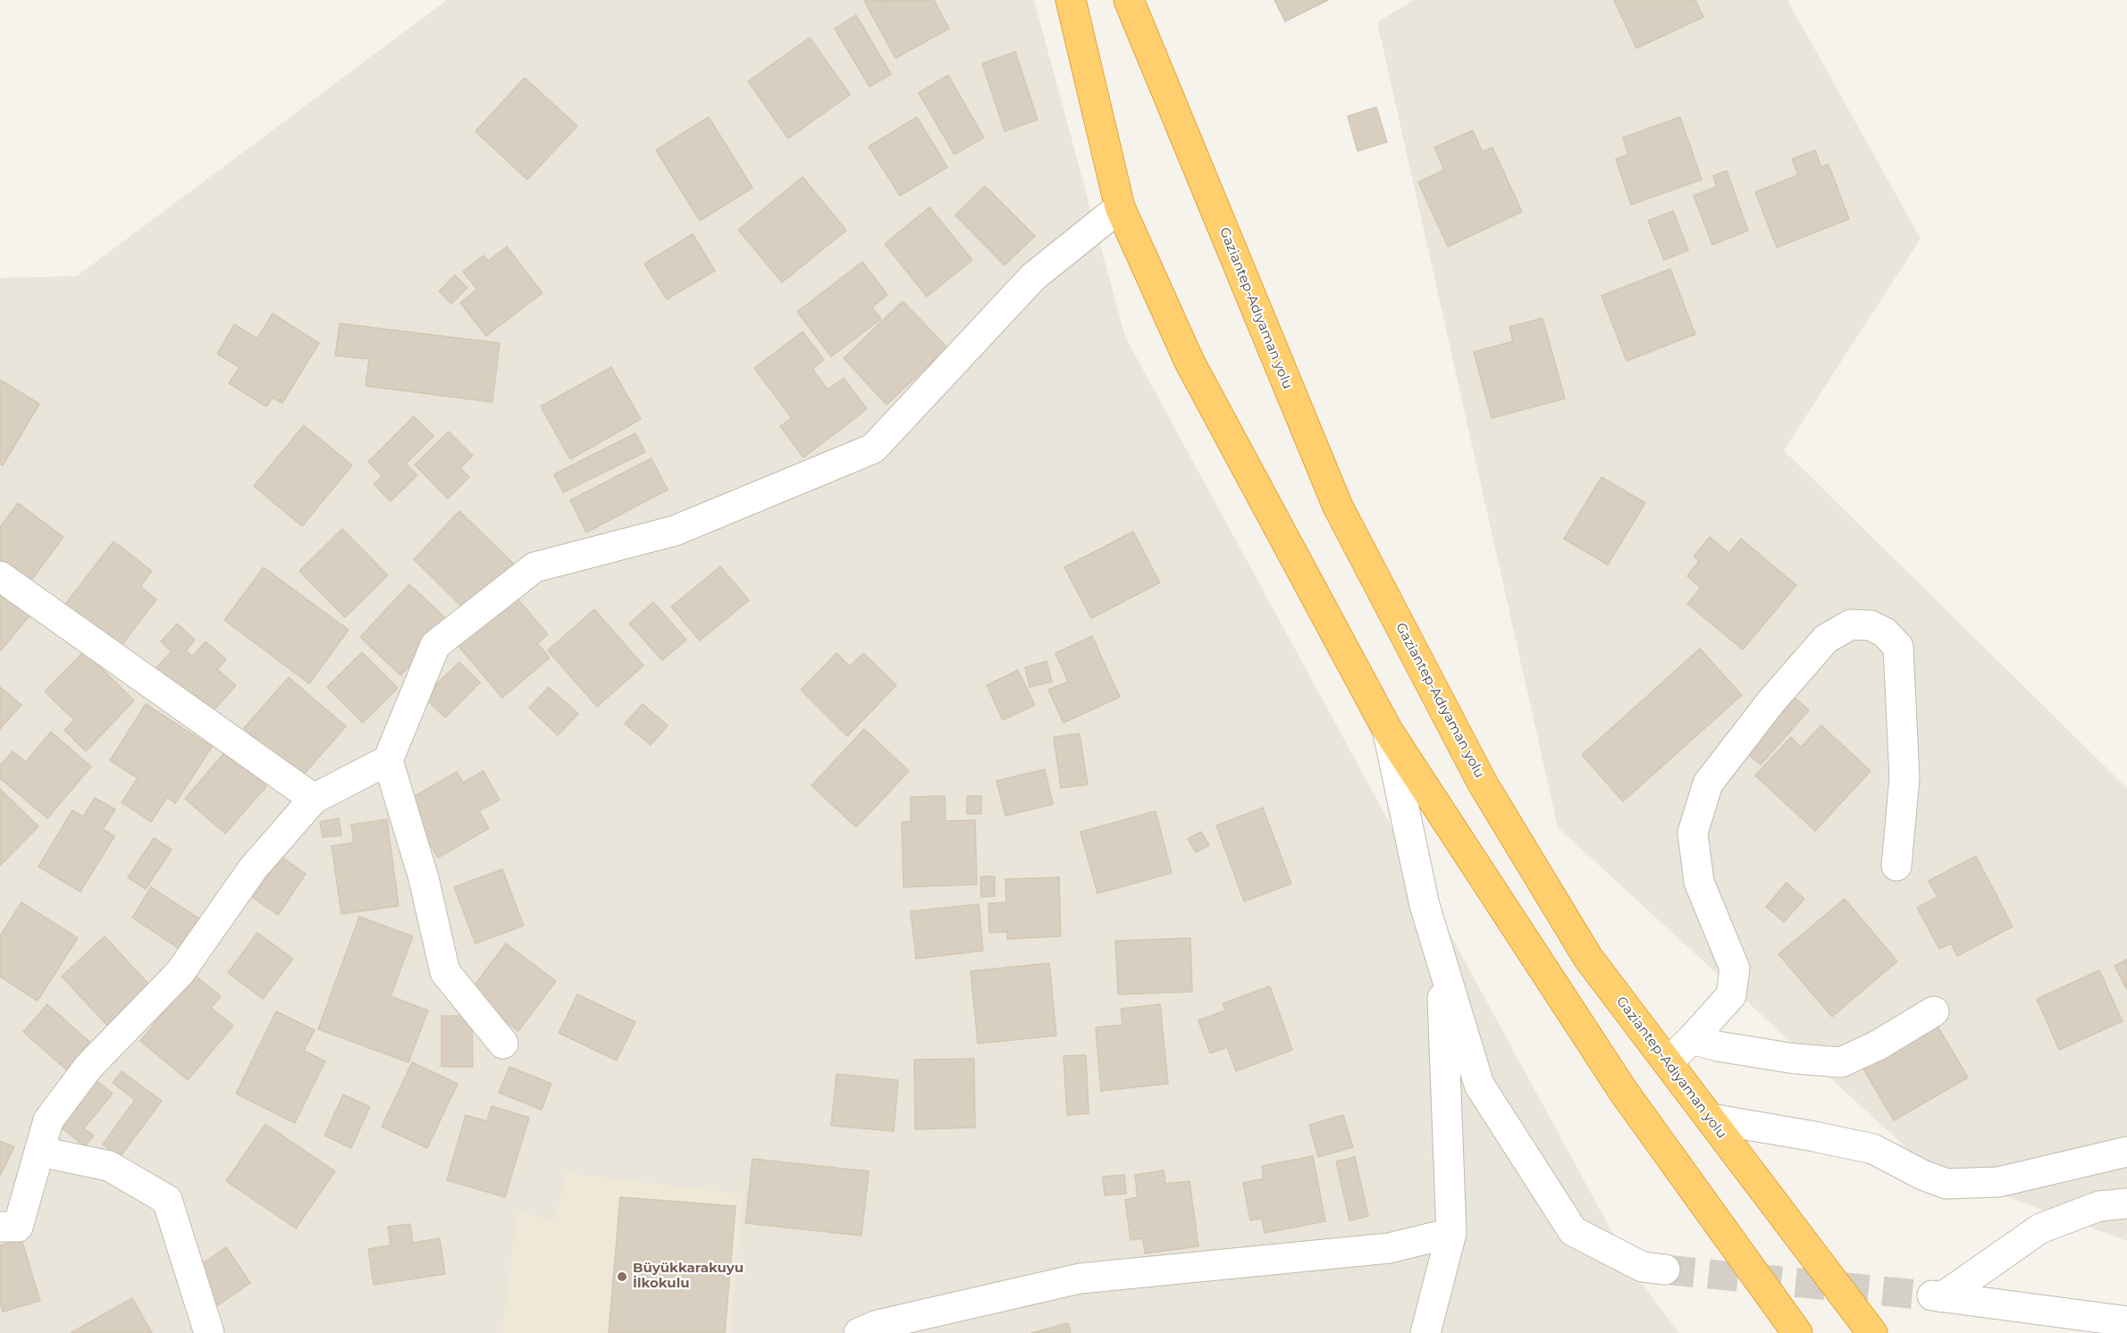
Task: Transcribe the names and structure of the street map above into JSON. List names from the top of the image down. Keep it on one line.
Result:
{"streets":{"highway":["Gaziantep-Adıyaman yolu"]},"places":["Büyükkarakuyu İlkokulu"]}
